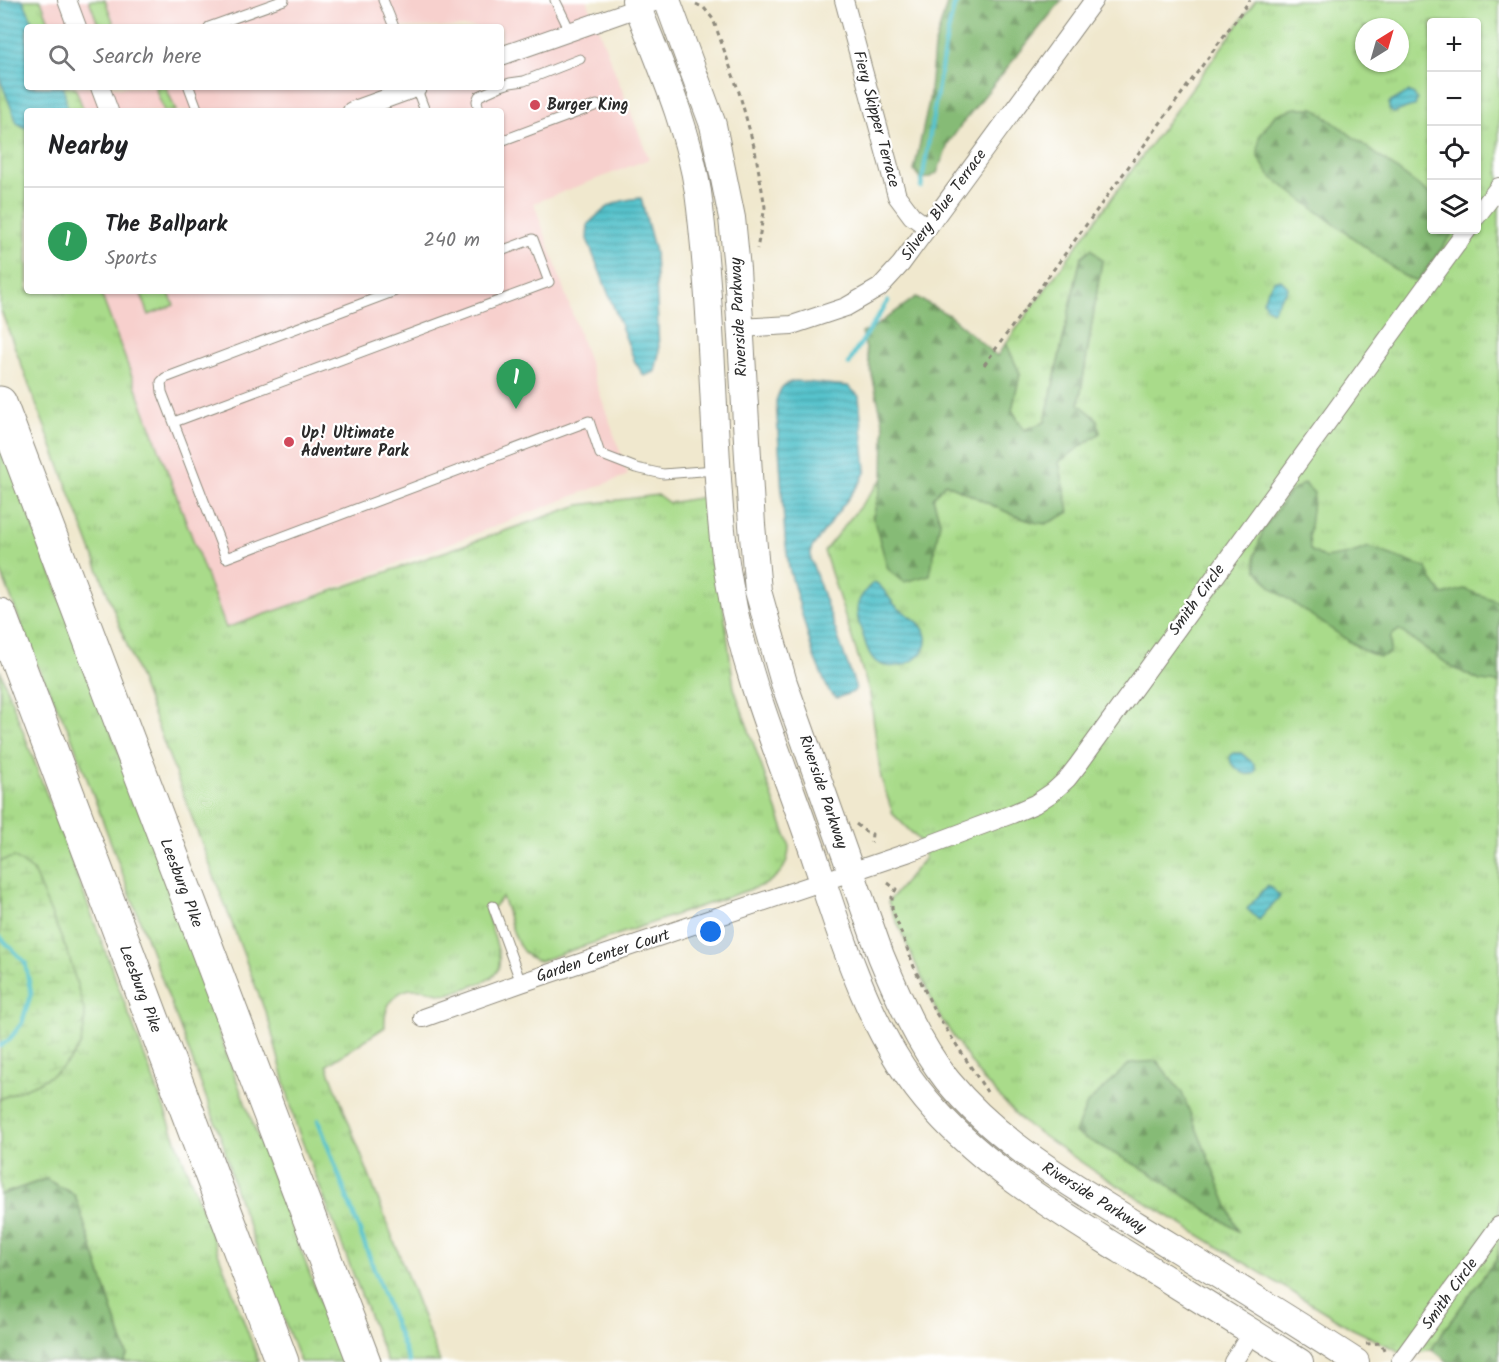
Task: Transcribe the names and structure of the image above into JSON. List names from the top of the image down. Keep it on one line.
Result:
{"streets":{"highway":["Leesburg PIke","Leesburg Pike"],"main road":["Riverside Parkway"],"street":["Fiery Skipper Terrace","Silvery Blue Terrace","Smith Circle","Garden Center Court"]},"crossings":[["Fiery Skipper Terrace","Silvery Blue Terrace"],["Silvery Blue Terrace","Riverside Parkway"],["Riverside Parkway","Smith Circle"],["Riverside Parkway","Garden Center Court"],["Smith Circle","Garden Center Court"]],"places":["Burger King","Up! Ultimate Adventure Park"],"north":"top right","page":{"map_buttons":["+","−"],"search":"Search here","heading":"Nearby","list":[{"mark":"1","name":"The Ballpark","note":"Sports","value":"240 m"}],"pins":"1"}}
